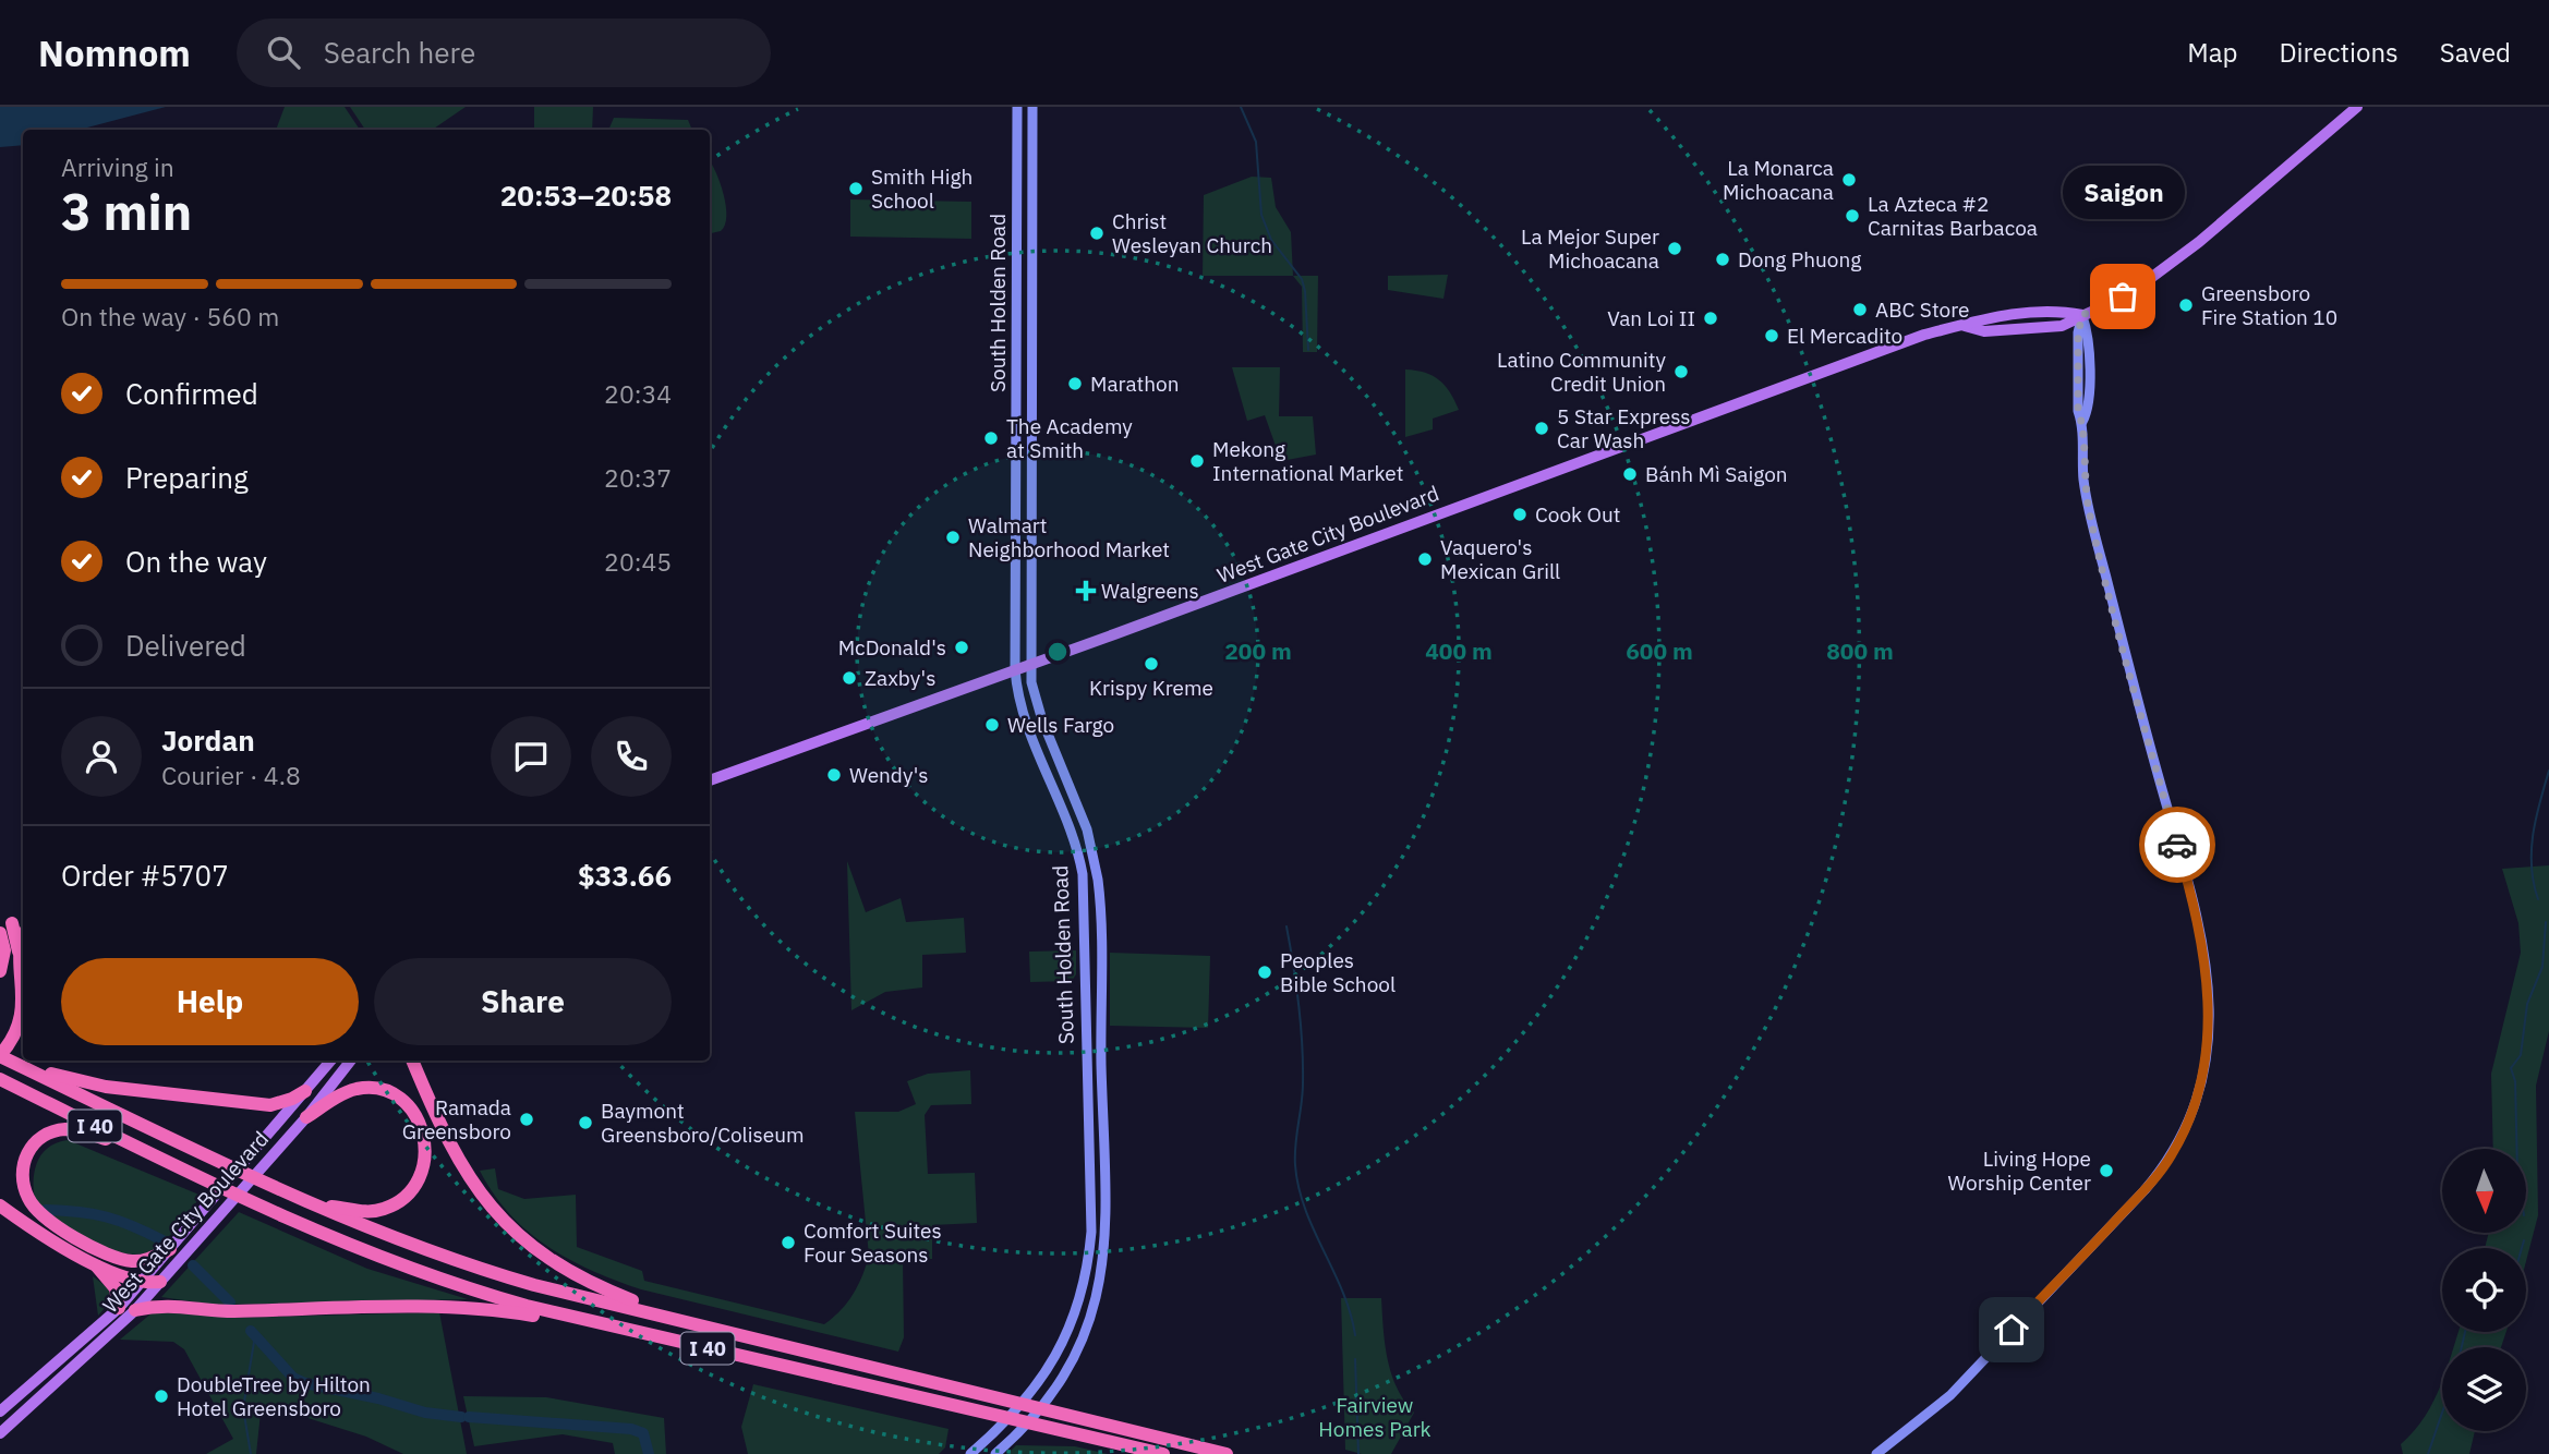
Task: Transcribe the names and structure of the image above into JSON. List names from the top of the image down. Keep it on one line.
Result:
{"streets":{"highway":["I 40"],"main road":["South Holden Road","West Gate City Boulevard"]},"crossings":[["South Holden Road","West Gate City Boulevard"]],"parks":["Fairview Homes Park"],"places":{"other":["La Monarca Michoacana","Smith High School","La Azteca #2 Carnitas Barbacoa","Christ Wesleyan Church","La Mejor Super Michoacana","Dong Phuong","Saigon","Greensboro Fire Station 10","ABC Store","Van Loi II","El Mercadito","Latino Community Credit Union","Marathon","5 Star Express Car Wash","The Academy at Smith","Mekong International Market","Bánh Mì Saigon","Cook Out","Walmart Neighborhood Market","Vaquero's Mexican Grill","McDonald's","Krispy Kreme","Zaxby's","Wells Fargo","Wendy's","Peoples Bible School","Ramada Greensboro","Baymont Greensboro/Coliseum","Living Hope Worship Center","Comfort Suites Four Seasons","DoubleTree by Hilton Hotel Greensboro"],"health":["Walgreens"]},"north":"bottom","page":{"header":"Nomnom","search":"Search here","nav":["Map","Directions","Saved"],"heading":["3 min","Arriving in","20:53–20:58"],"panel":["Jordan","Courier · 4.8","Order #5707","$33.66"],"bubble":"Saigon","bar":"On the way · 560 m","list":[["Confirmed","20:34"],["Preparing","20:37"],["On the way","20:45"],"Delivered"],"buttons":["Help","Share"]},"rings":["200 m","400 m","600 m","800 m"]}
